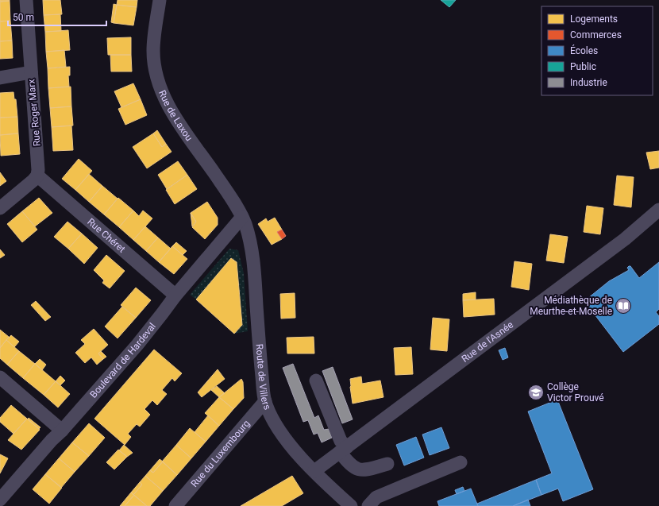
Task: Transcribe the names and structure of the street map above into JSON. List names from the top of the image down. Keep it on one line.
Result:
{"streets":{"street":["Rue Roger Marx","Rue de Laxou","Rue Chéret","Rue de l'Asnée","Boulevard de Hardeval","Route de Villers","Rue du Luxembourg"]},"crossings":[["Rue Roger Marx","Rue Chéret"],["Rue de Laxou","Boulevard de Hardeval"],["Rue de Laxou","Route de Villers"],["Rue Chéret","Boulevard de Hardeval"],["Rue de l'Asnée","Route de Villers"],["Boulevard de Hardeval","Route de Villers"],["Route de Villers","Rue du Luxembourg"]],"places":{"library":["Médiathèque de Meurthe-et-Moselle"],"school or university":["Collège Victor Prouvé"]},"legend":["Logements","Commerces","Écoles","Public","Industrie"],"scale_bar":"50 m"}
